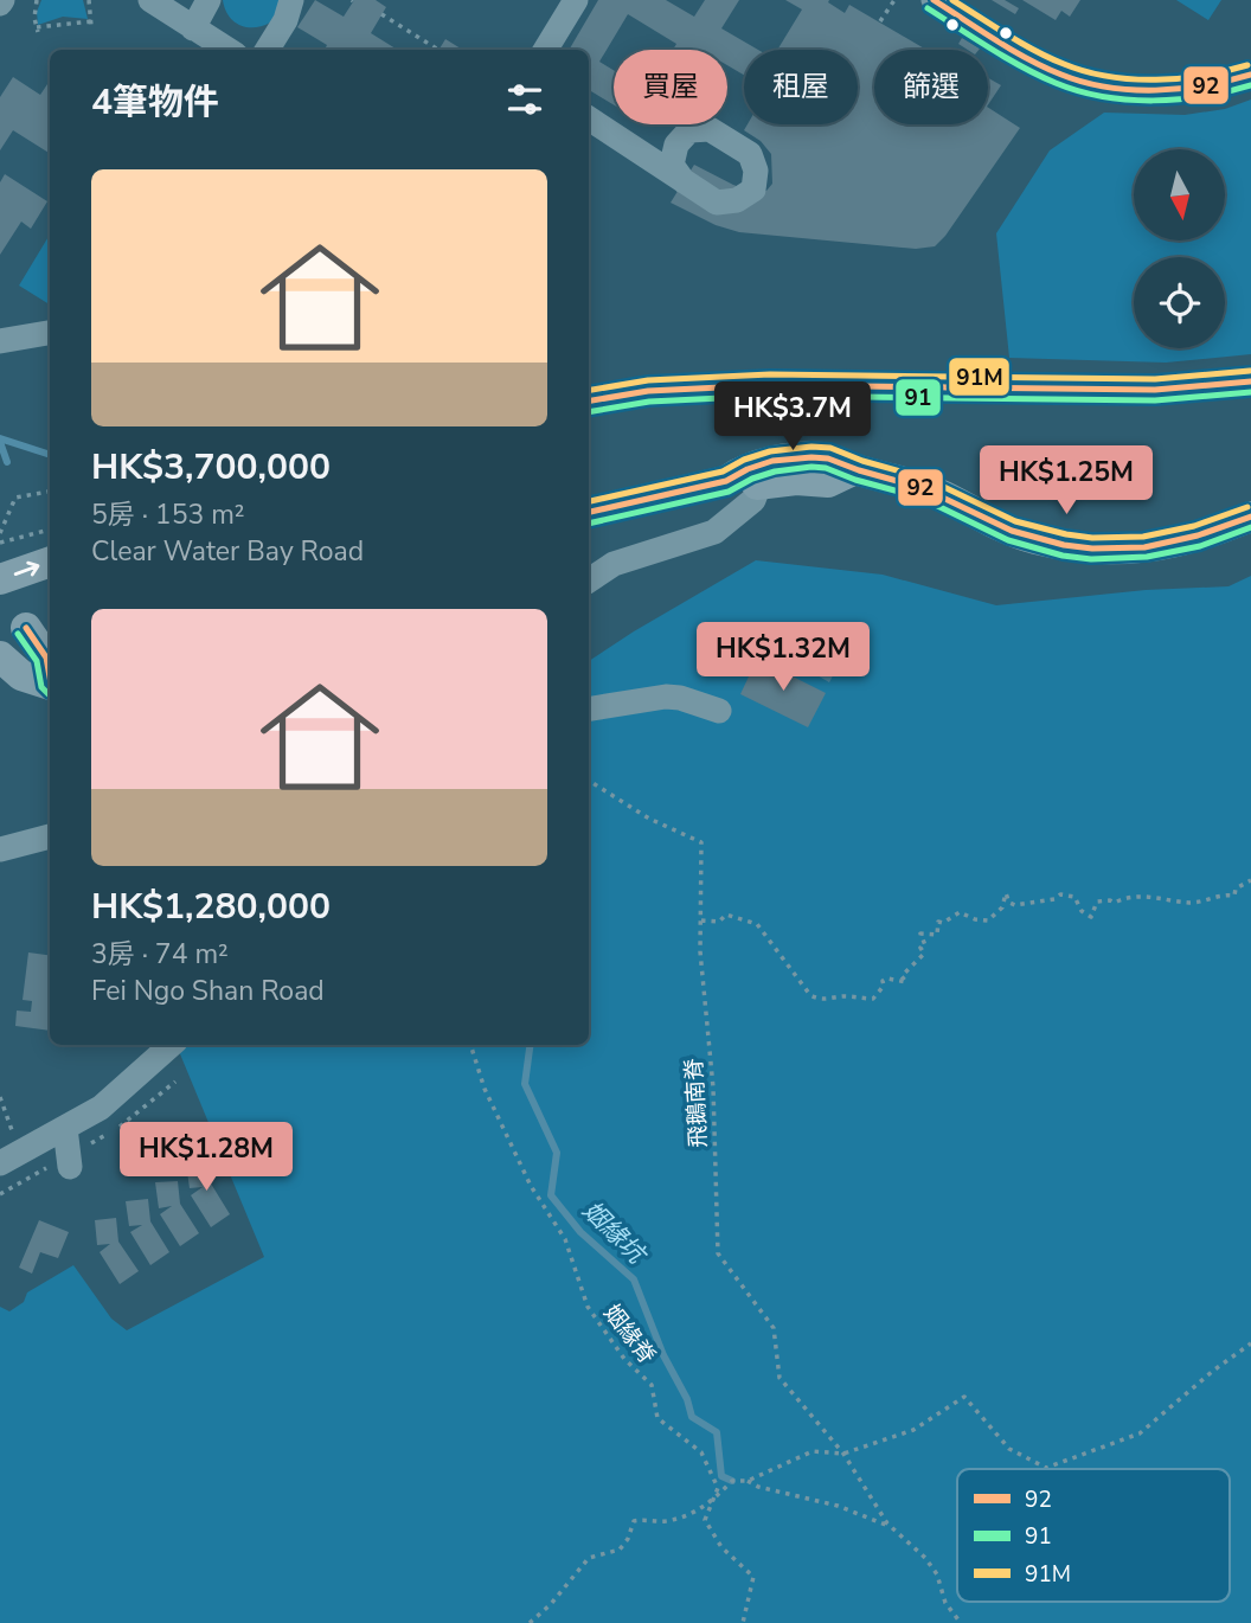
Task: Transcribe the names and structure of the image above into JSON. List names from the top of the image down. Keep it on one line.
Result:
{"streets":{"path":["飛鵝南脊","姻緣脊"]},"water":["姻緣坑"],"lines":["transit line 92","transit line 91M","transit line 91"],"legend":["92","91","91M"],"north":"bottom","page":{"chip":["買屋","租屋","篩選"],"heading":"4筆物件","list":[{"name":"HK$3,700,000","note":"5房 · 153 m² · Clear Water Bay Road"},{"name":"HK$1,280,000","note":"3房 · 74 m² · Fei Ngo Shan Road"}],"price":["HK$3.7M","HK$1.25M","HK$1.32M","HK$1.28M"]}}
